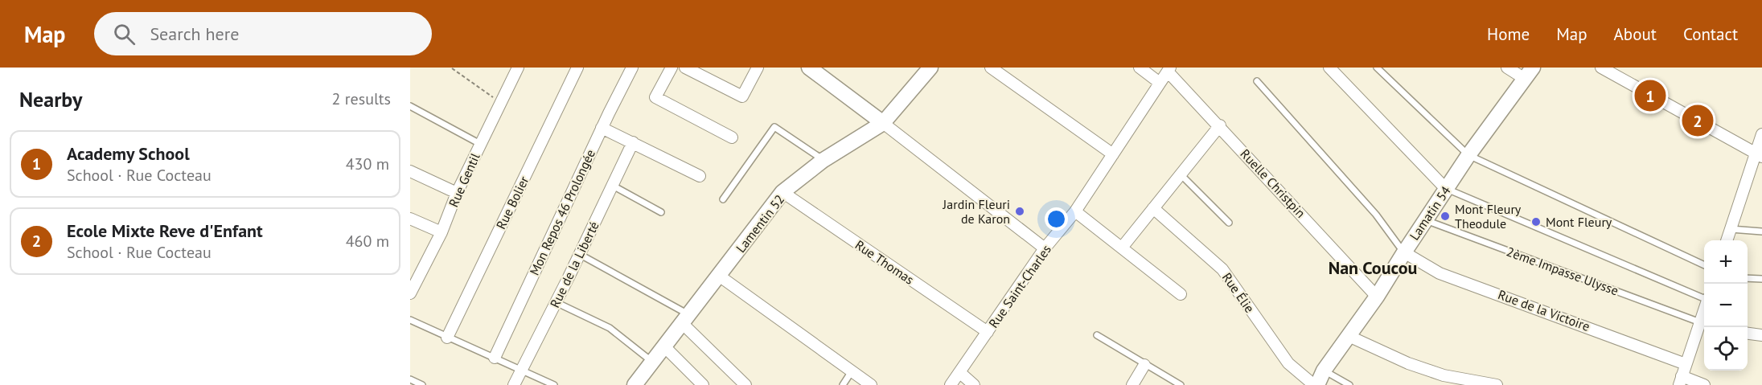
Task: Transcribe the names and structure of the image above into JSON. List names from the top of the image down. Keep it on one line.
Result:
{"streets":{"street":["Rue Gentil","Ruelle Christpin","Rue Bolier","Mon Repos 46 Prolongée","Lamatin 54","Lamentin 52","Rue Thomas","Rue de la Liberté","Rue Saint-Charles","Rue Élie","Rue de la Victoire"],"lane":["2ème Impasse Ulysse"]},"crossings":[["Ruelle Christpin","Lamatin 54"],["Ruelle Christpin","Rue Saint-Charles"],["Lamatin 54","2ème Impasse Ulysse"],["Lamatin 54","Rue Élie"],["Lamatin 54","Rue de la Victoire"],["Lamentin 52","Rue Thomas"],["Rue Thomas","Rue Saint-Charles"]],"districts":["Nan Coucou"],"places":["Jardin Fleuri de Karon","Mont Fleury Theodule","Mont Fleury"],"page":{"header":"Map","search":"Search here","nav":["Home","Map","About","Contact"],"heading":["Nearby","2 results"],"pins":["1","2"],"list":[{"mark":"1","name":"Academy School","note":"School · Rue Cocteau","value":"430 m"},{"mark":"2","name":"Ecole Mixte Reve d'Enfant","note":"School · Rue Cocteau","value":"460 m"}],"map_buttons":["+","−"]}}
